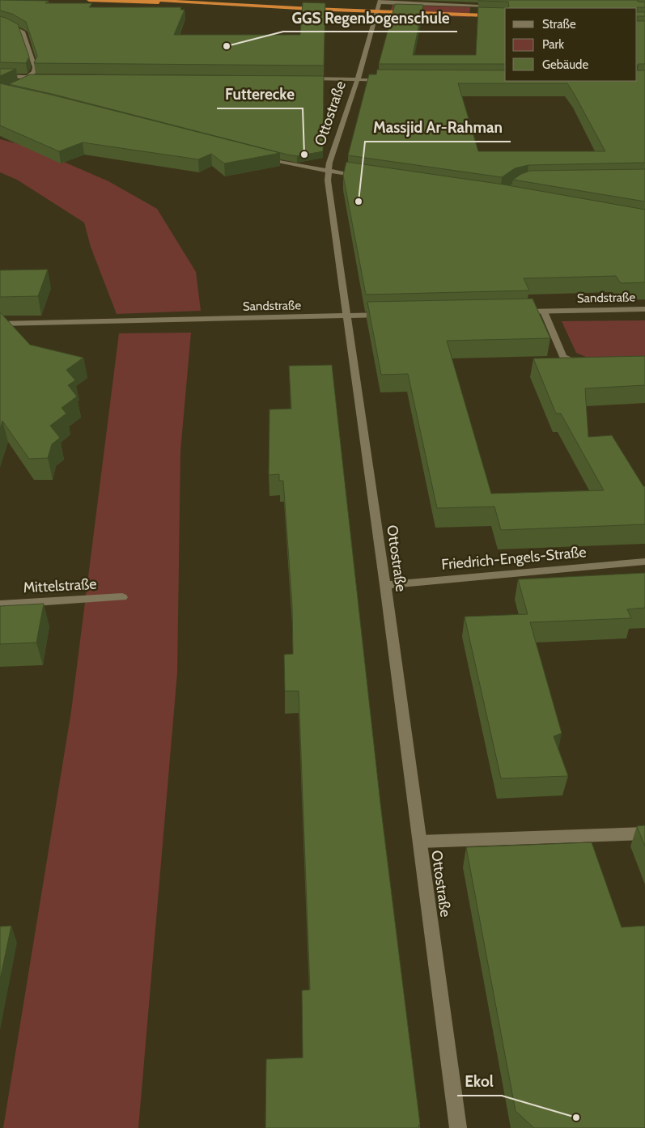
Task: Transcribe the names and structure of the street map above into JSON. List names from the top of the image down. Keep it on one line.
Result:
{"streets":{"street":["Ottostraße","Sandstraße","Friedrich-Engels-Straße","Mittelstraße"]},"crossings":[["Ottostraße","Sandstraße"],["Ottostraße","Friedrich-Engels-Straße"]],"places":["GGS Regenbogenschule","Futterecke","Massjid Ar-Rahman","Ekol"],"legend":["Straße","Park","Gebäude"]}
